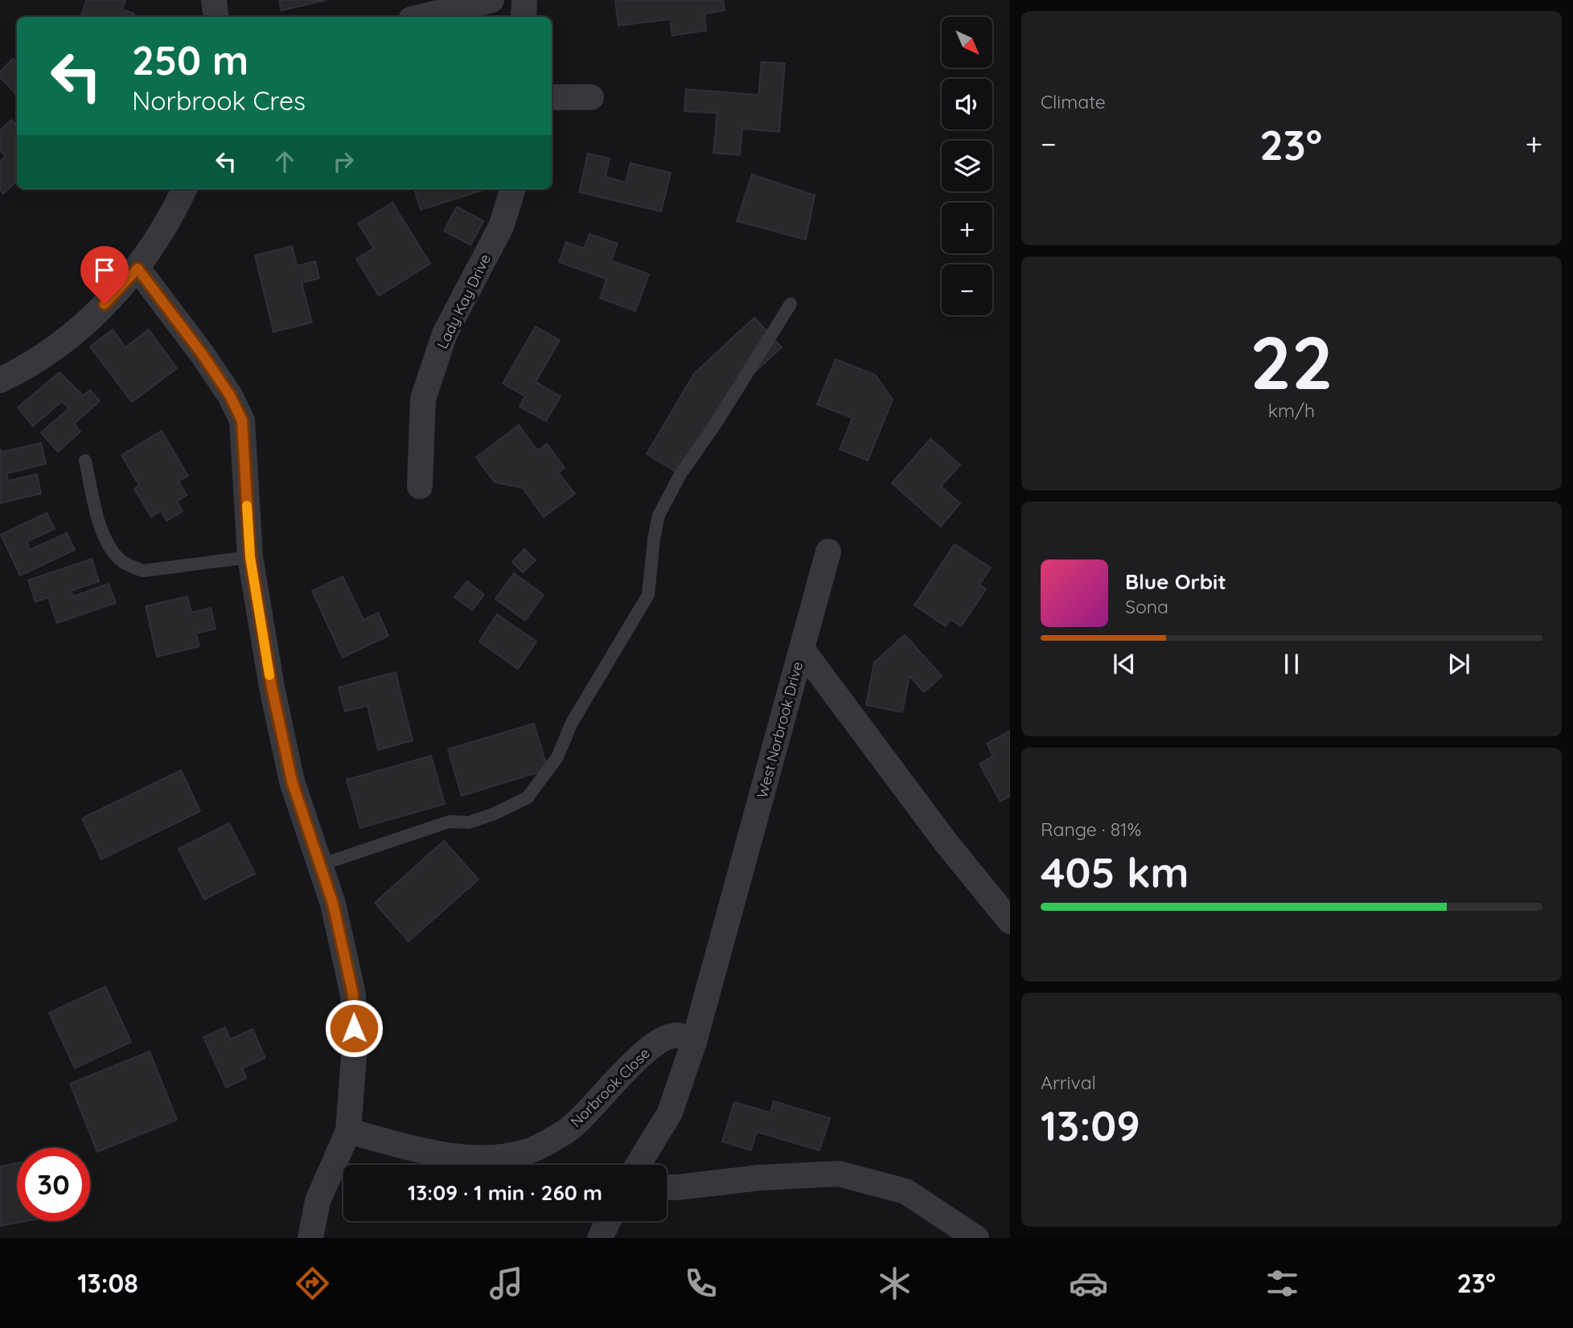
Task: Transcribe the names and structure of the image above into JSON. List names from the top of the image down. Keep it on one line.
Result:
{"streets":{"street":["Lady Kay Drive","West Norbrook Drive","Norbrook Close"]},"crossings":[["West Norbrook Drive","Norbrook Close"]],"north":"bottom right","page":{"tile":["Climate",["22","km/h"],["Range · 81%","405 km"],["Arrival","13:09"]],"map_buttons":["+","−"],"turn":["250 m","Norbrook Cres"],"heat":["−","23°","+"],"song":["Blue Orbit","Sona"],"limit":"30","trip":"13:09 · 1 min · 260 m","tabs":["13:08","23°"]}}
